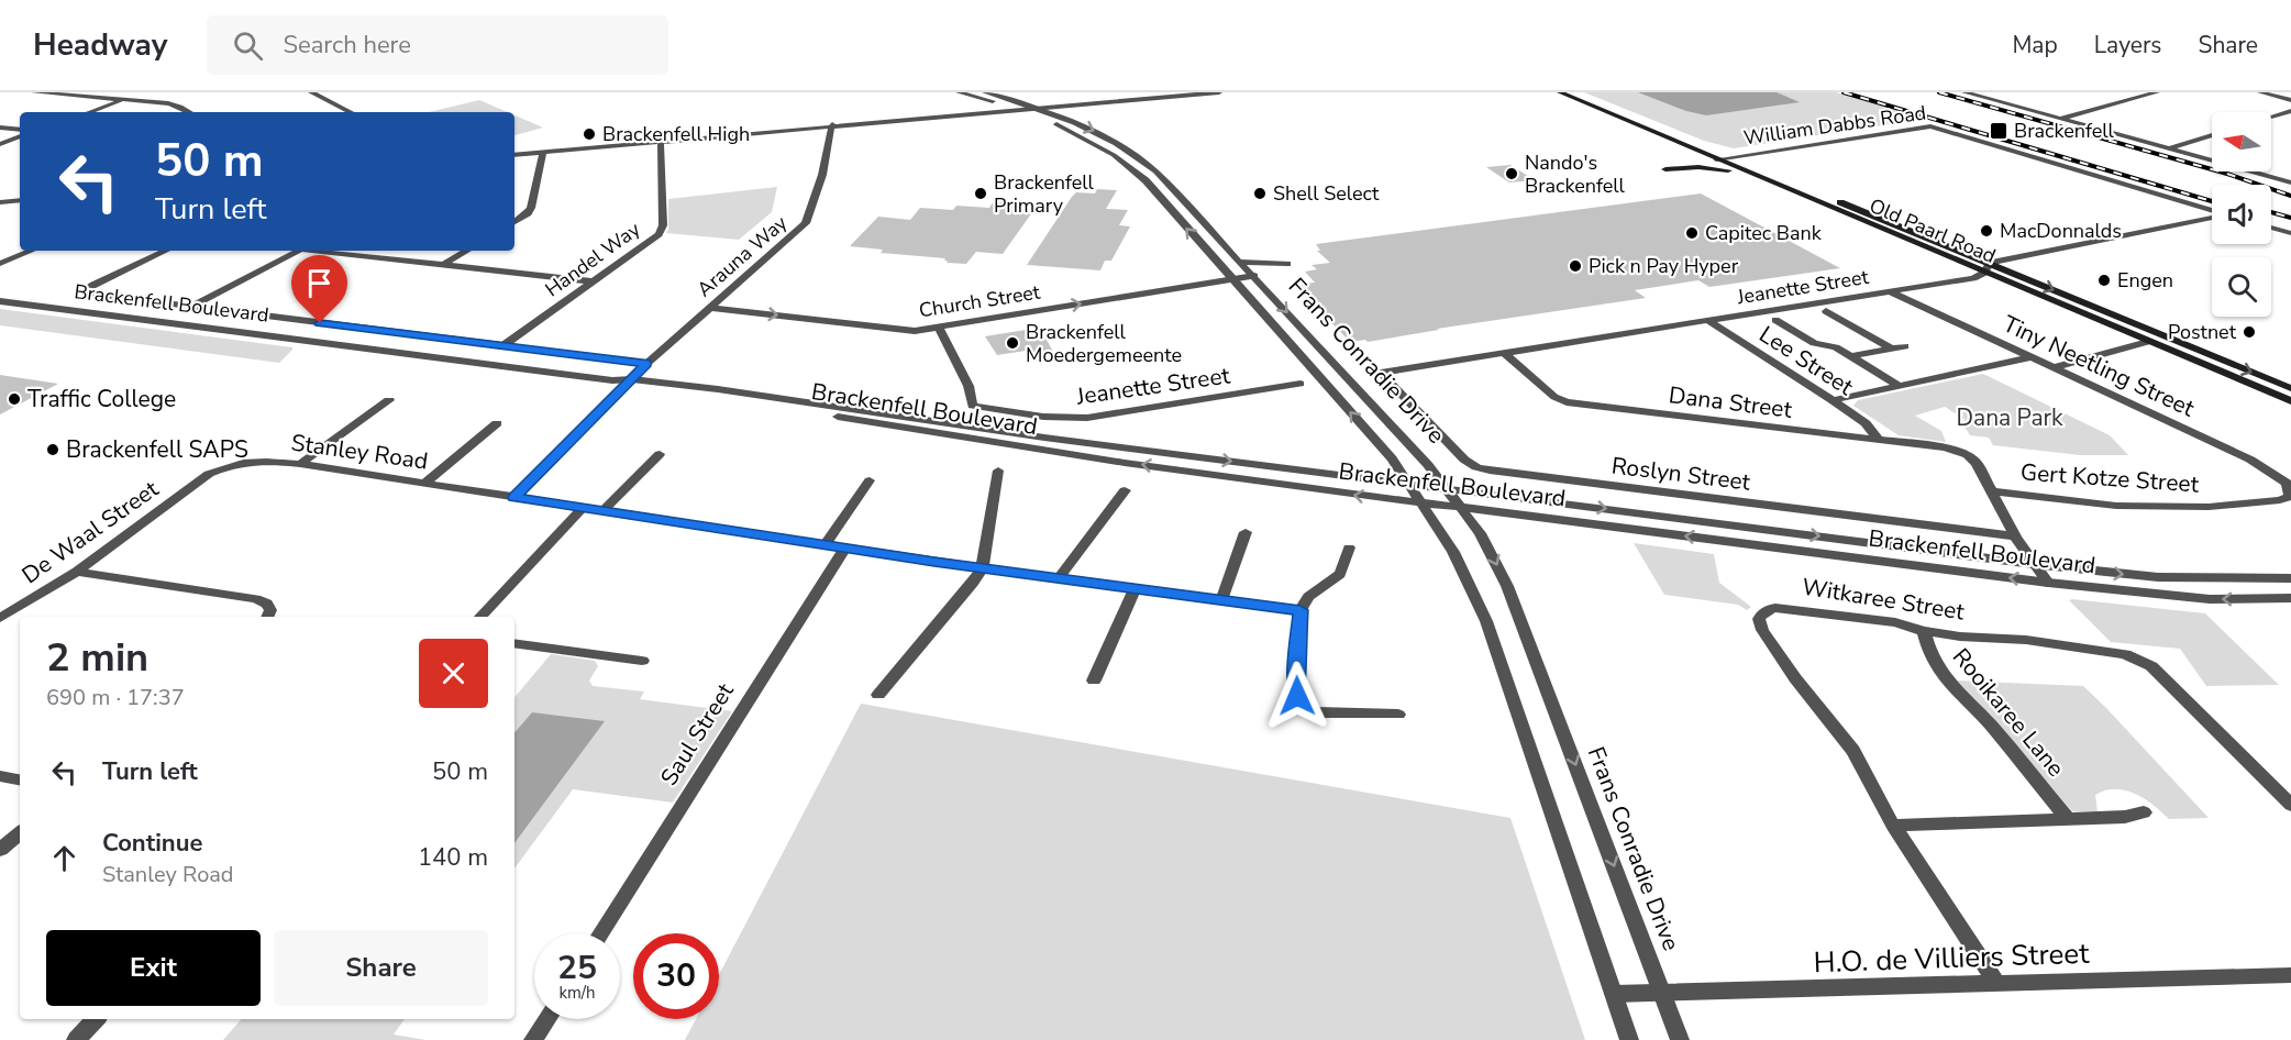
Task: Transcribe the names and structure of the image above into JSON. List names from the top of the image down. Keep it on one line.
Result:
{"streets":{"main road":["Old Paarl Road"],"street":["William Dabbs Road","Arauna Way","Handel Way","Jeanette Street","Church Street","Brackenfell Boulevard","Frans Conradie Drive","Lee Street","Tiny Neetling Street","Dana Street","Stanley Road","Roslyn Street","Gert Kotze Street","De Waal Street","Witkaree Street","Rooikaree Lane","Saul Street","H.O. de Villiers Street"]},"crossings":[["William Dabbs Road","Old Paarl Road"],["Old Paarl Road","Jeanette Street"],["Arauna Way","Church Street"],["Arauna Way","Brackenfell Boulevard"],["Jeanette Street","Church Street"],["Jeanette Street","Lee Street"],["Jeanette Street","Tiny Neetling Street"],["Jeanette Street","Dana Street"],["Jeanette Street","Roslyn Street"],["Church Street","Frans Conradie Drive"],["Brackenfell Boulevard","Frans Conradie Drive"],["Frans Conradie Drive","H.O. de Villiers Street"],["Lee Street","Dana Street"],["Tiny Neetling Street","Gert Kotze Street"],["Dana Street","Gert Kotze Street"],["Stanley Road","De Waal Street"],["Stanley Road","Saul Street"],["Witkaree Street","Rooikaree Lane"],["Witkaree Street","H.O. de Villiers Street"]],"one_way":["Church Street"],"parks":["Dana Park"],"places":{"transit":["Brackenfell"],"other":["Brackenfell High","Nando's Brackenfell","Brackenfell Primary","Shell Select","MacDonnalds","Capitec Bank","Pick n Pay Hyper","Engen","Postnet","Brackenfell Moedergemeente","Traffic College","Brackenfell SAPS"]},"north":"left","page":{"header":"Headway","search":"Search here","nav":["Map","Layers","Share"],"turn":["50 m","Turn left"],"heading":["2 min","690 m · 17:37"],"list":[{"name":"Turn left","value":"50 m"},{"name":"Continue","note":"Stanley Road","value":"140 m"}],"buttons":["Exit","Share"],"speed":"25 km/h","limit":"30"}}
